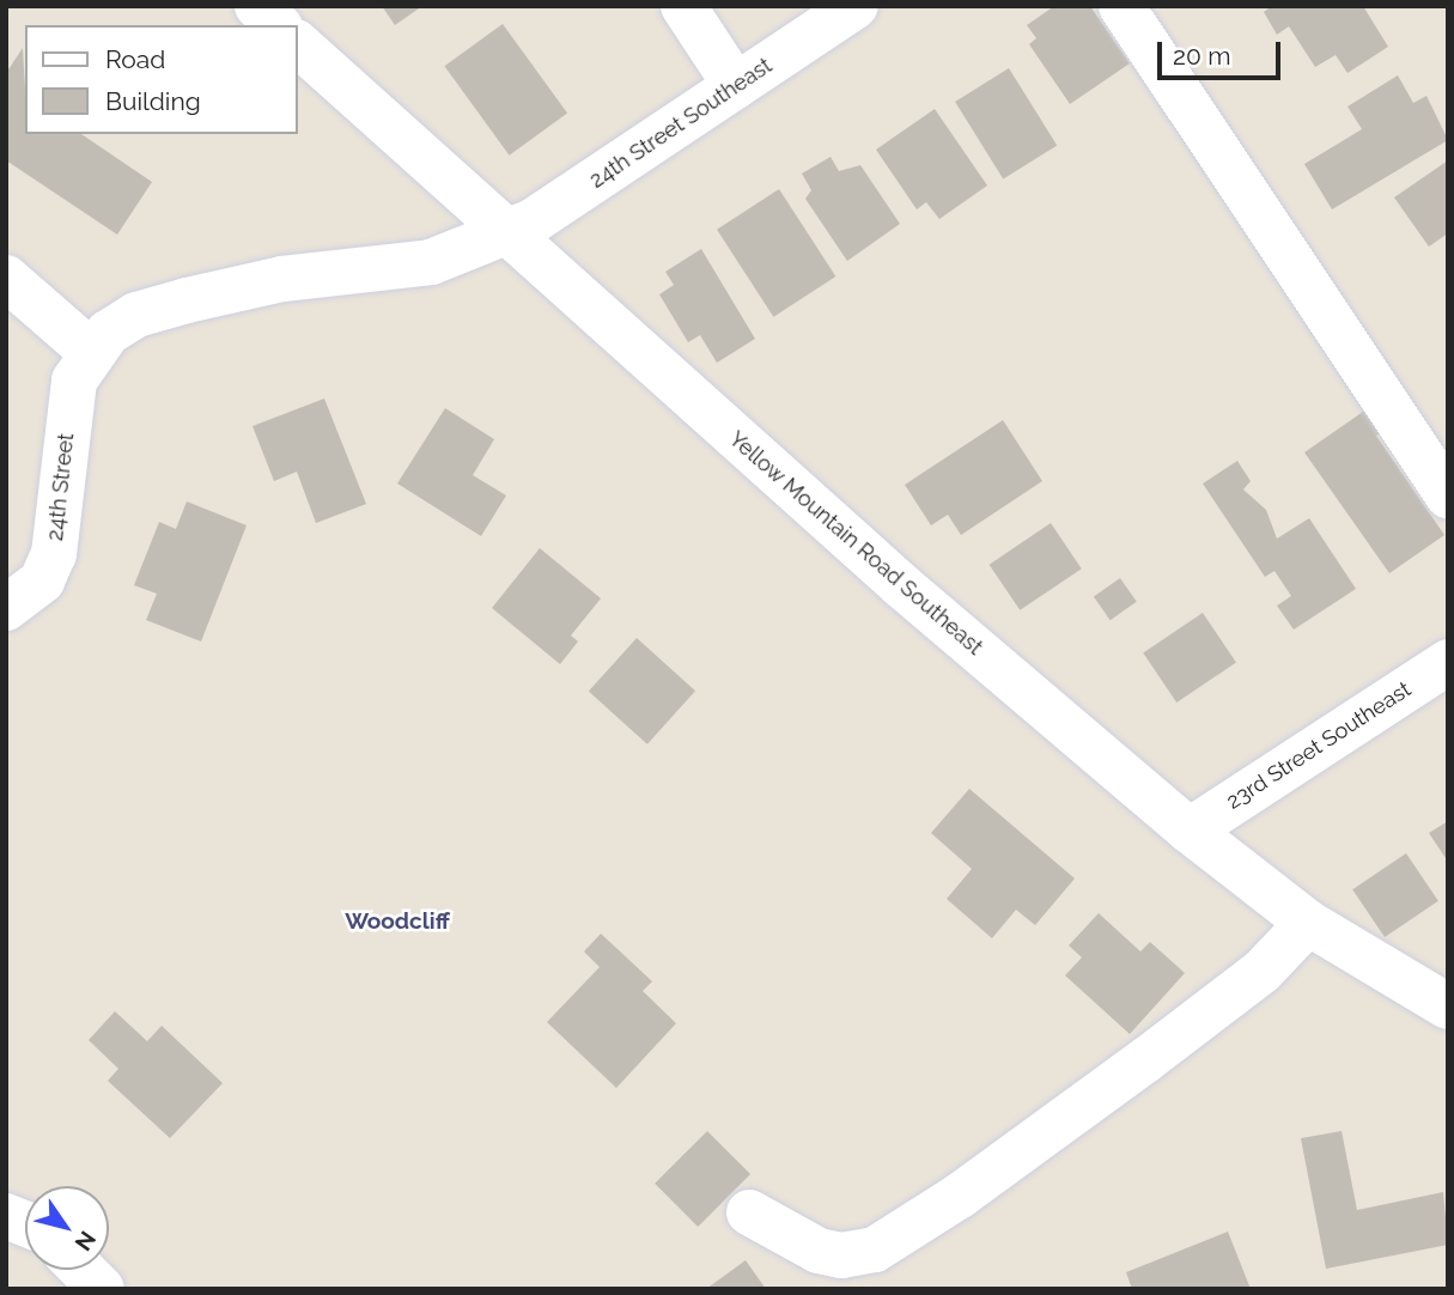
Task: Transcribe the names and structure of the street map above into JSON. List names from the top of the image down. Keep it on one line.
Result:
{"streets":{"street":["24th Street Southeast","24th Street","Yellow Mountain Road Southeast","23rd Street Southeast"]},"crossings":[["24th Street Southeast","24th Street"],["24th Street Southeast","Yellow Mountain Road Southeast"],["Yellow Mountain Road Southeast","23rd Street Southeast"]],"districts":["Woodcliff"],"legend":["Road","Building"],"scale_bar":"20 m","north":"bottom right"}
